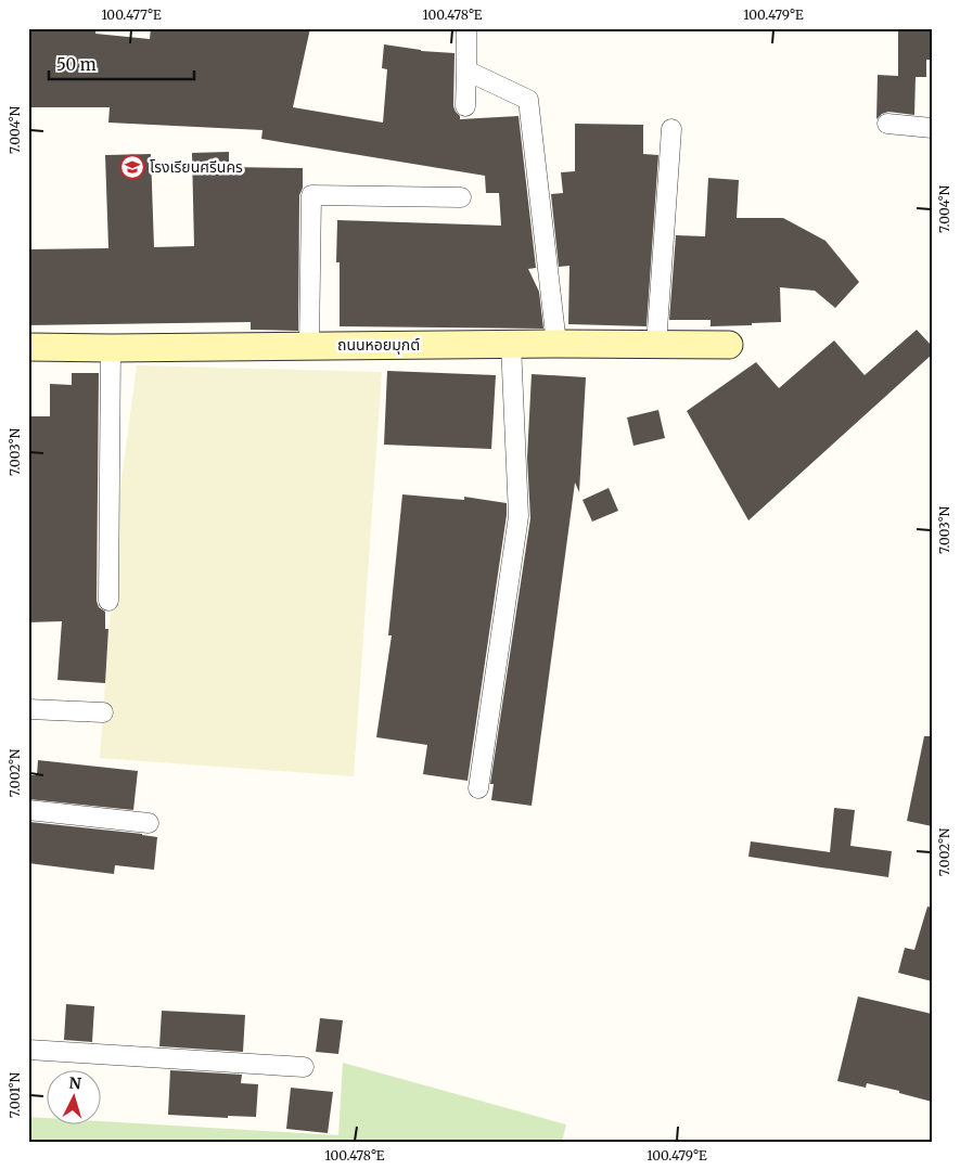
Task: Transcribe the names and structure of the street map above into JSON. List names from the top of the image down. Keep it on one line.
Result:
{"streets":{"street":["ถนนหอยมุกต์"]},"places":{"school or university":["โรงเรียนศรีนคร"]},"scale_bar":"50 m","north":"top","coordinates":["100.477°E","100.478°E","100.479°E","7.004°N","7.003°N","7.002°N","7.001°N"]}
